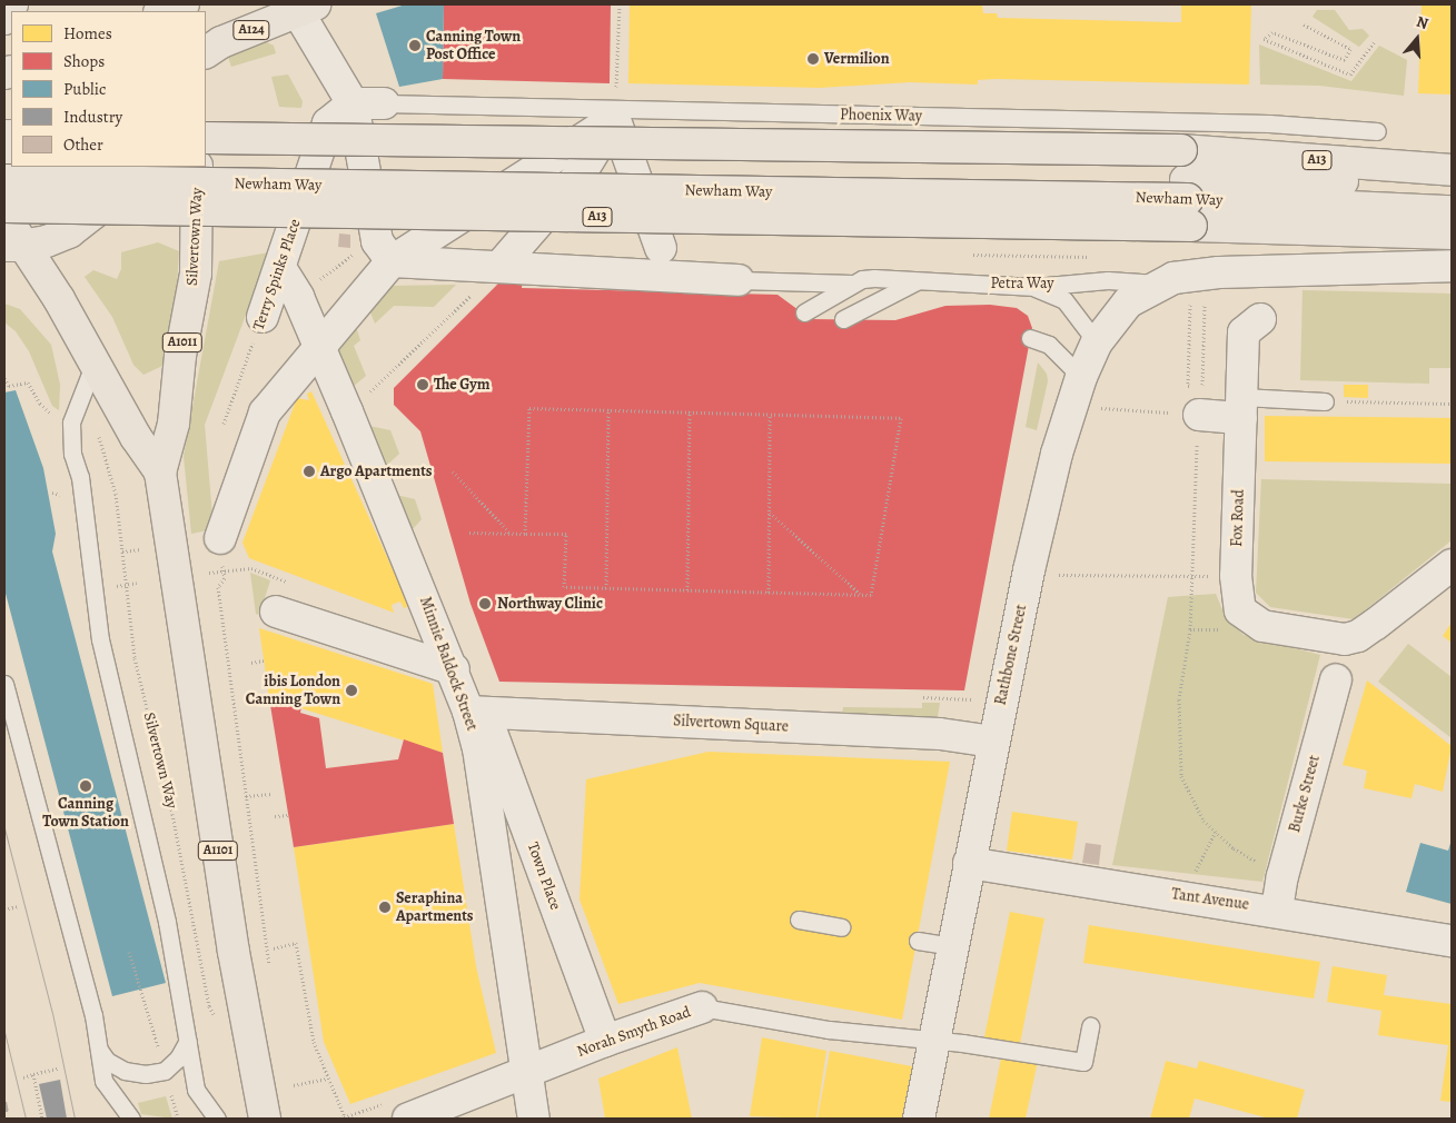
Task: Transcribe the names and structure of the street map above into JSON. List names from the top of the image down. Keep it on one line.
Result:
{"streets":{"main road":["A124","A13","Newham Way","Silvertown Way","A1011","A1101"],"street":["Terry Spinks Place","Fox Road","Rathbone Street","Minnie Baldock Street","Silvertown Square","Burke Street","Town Place","Tant Avenue","Norah Smyth Road"],"lane":["Phoenix Way","Petra Way"]},"crossings":[["Terry Spinks Place","Minnie Baldock Street"],["Petra Way","Rathbone Street"],["Rathbone Street","Silvertown Square"],["Rathbone Street","Tant Avenue"],["Rathbone Street","Norah Smyth Road"],["Minnie Baldock Street","Silvertown Square"],["Minnie Baldock Street","Town Place"],["Minnie Baldock Street","Norah Smyth Road"],["Silvertown Square","Town Place"],["Burke Street","Tant Avenue"],["Town Place","Norah Smyth Road"]],"places":["Canning Town Post Office","Vermilion","The Gym","Argo Apartments","Northway Clinic","ibis London Canning Town","Canning Town Station","Seraphina Apartments"],"legend":["Homes","Shops","Public","Industry","Other"],"north":"top"}
